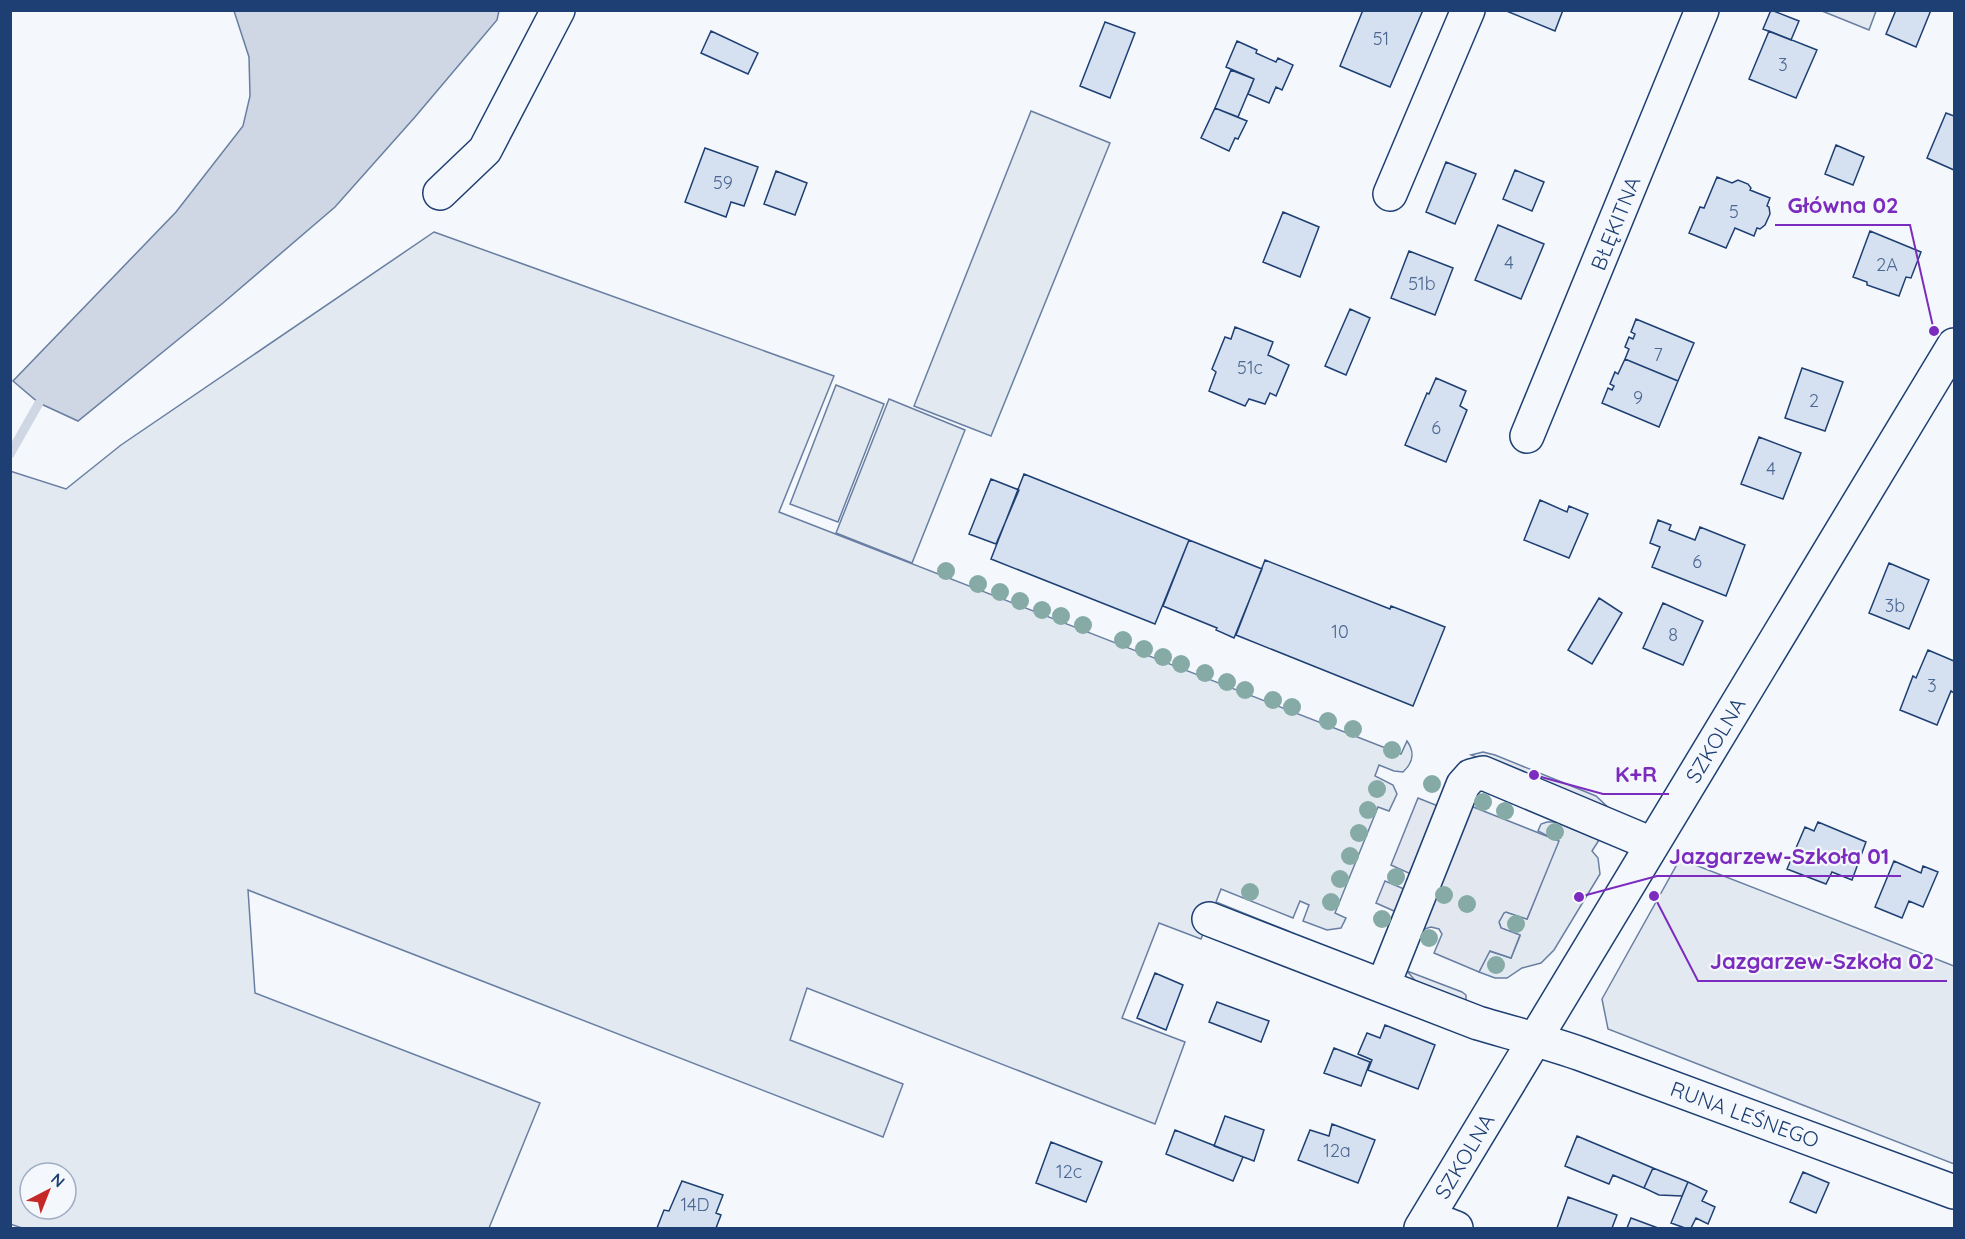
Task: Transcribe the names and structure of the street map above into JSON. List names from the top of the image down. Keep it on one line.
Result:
{"streets":{"street":["BŁĘKITNA","SZKOLNA","RUNA LEŚNEGO"]},"crossings":[["SZKOLNA","RUNA LEŚNEGO"]],"places":["Główna 02","K+R","Jazgarzew-Szkoła 02","Jazgarzew-Szkoła 01"],"house_numbers":["51","3","59","5","4","2A","51b","7","51c","9","2","6","4","6","3b","10","8","3","12a","12c","14D"],"north":"top right"}
